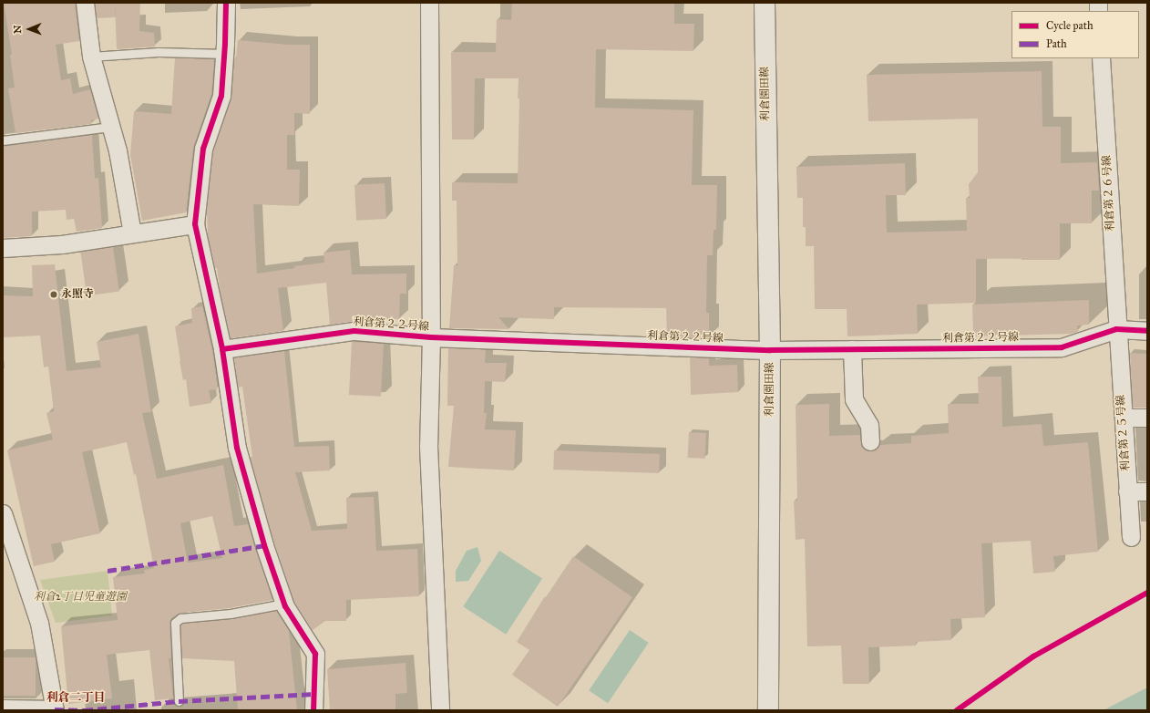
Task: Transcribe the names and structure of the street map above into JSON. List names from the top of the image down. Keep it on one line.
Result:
{"streets":{"street":["利倉園田線","利倉第２６号線","利倉第２２号線","利倉第２５号線"]},"crossings":[["利倉園田線","利倉第２２号線"],["利倉第２６号線","利倉第２２号線"],["利倉第２６号線","利倉第２５号線"],["利倉第２２号線","利倉第２５号線"]],"districts":["利倉二丁目"],"parks":["利倉2丁目児童遊園"],"places":["永照寺"],"legend":["Cycle path","Path"],"north":"left"}
